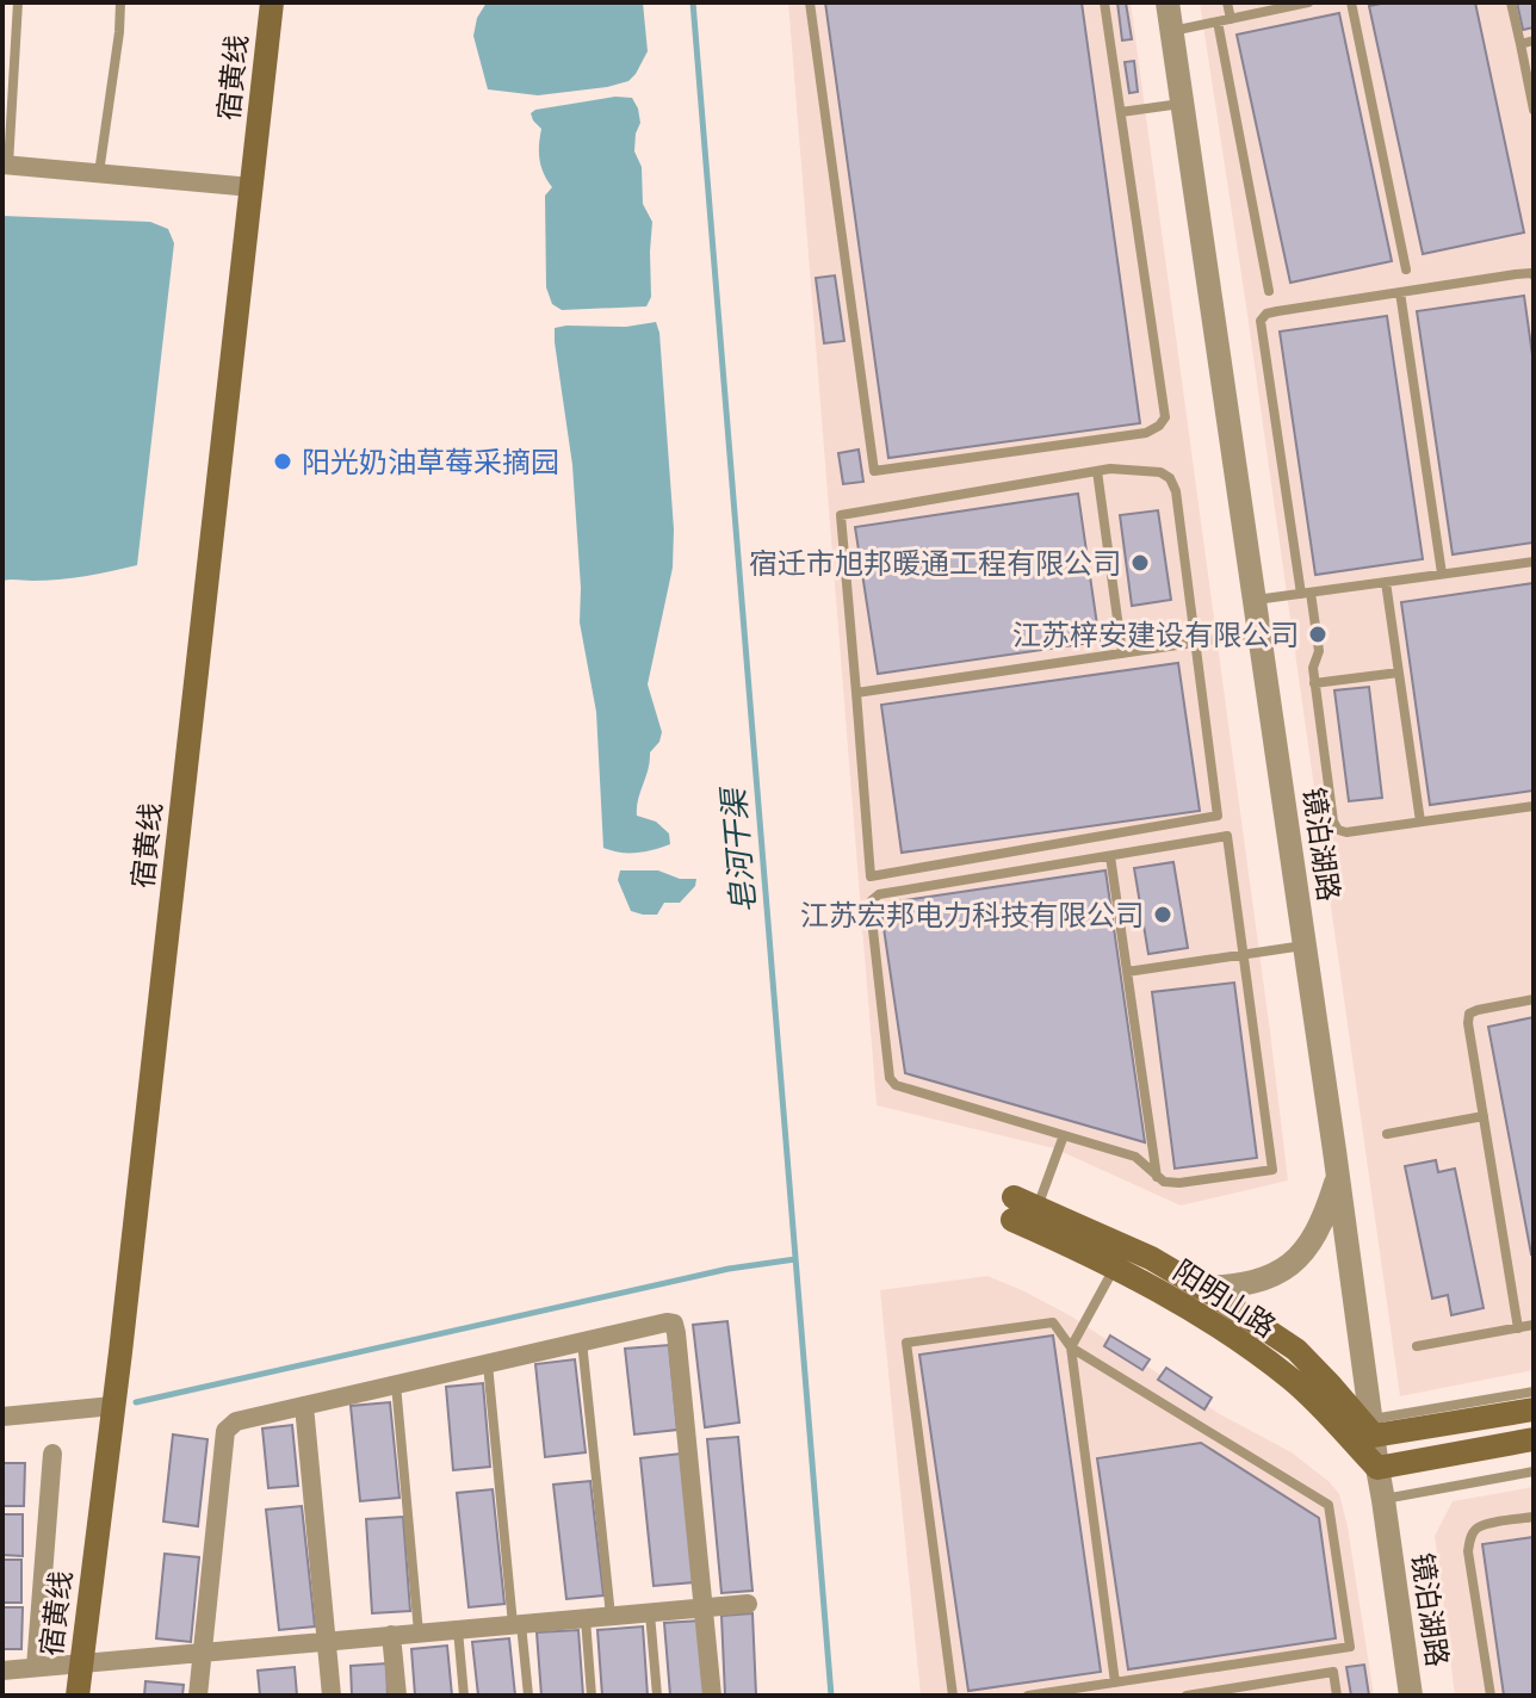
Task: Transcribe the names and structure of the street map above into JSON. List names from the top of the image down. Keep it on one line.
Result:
{"streets":{"main road":["宿黄线","阳明山路"],"street":["镜泊湖路"]},"crossings":[["镜泊湖路","阳明山路"]],"water":["皂河干渠"],"places":["阳光奶油草莓采摘园","宿迁市旭邦暖通工程有限公司","江苏梓安建设有限公司","江苏宏邦电力科技有限公司"]}
